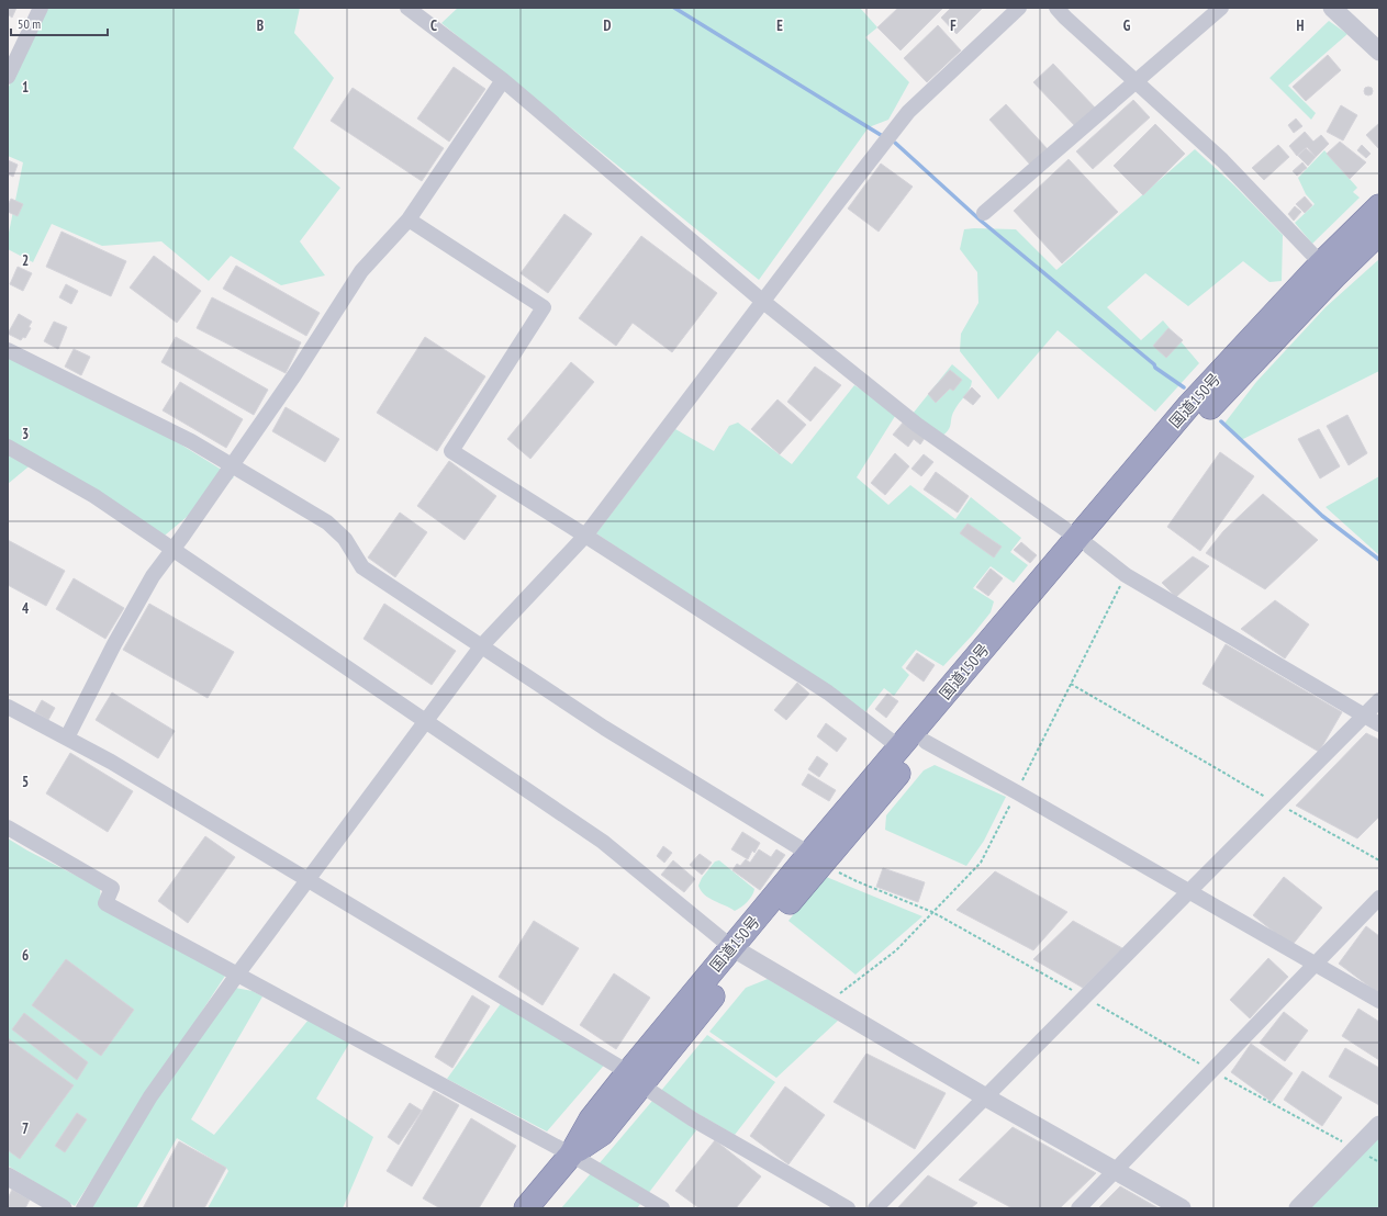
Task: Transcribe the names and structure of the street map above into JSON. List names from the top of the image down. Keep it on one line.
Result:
{"streets":{"highway":["国道150号"]},"scale_bar":"50 m","grid":{"columns":["B","C","D","E","F","G","H"],"rows":["1","2","3","4","5","6","7"]}}
